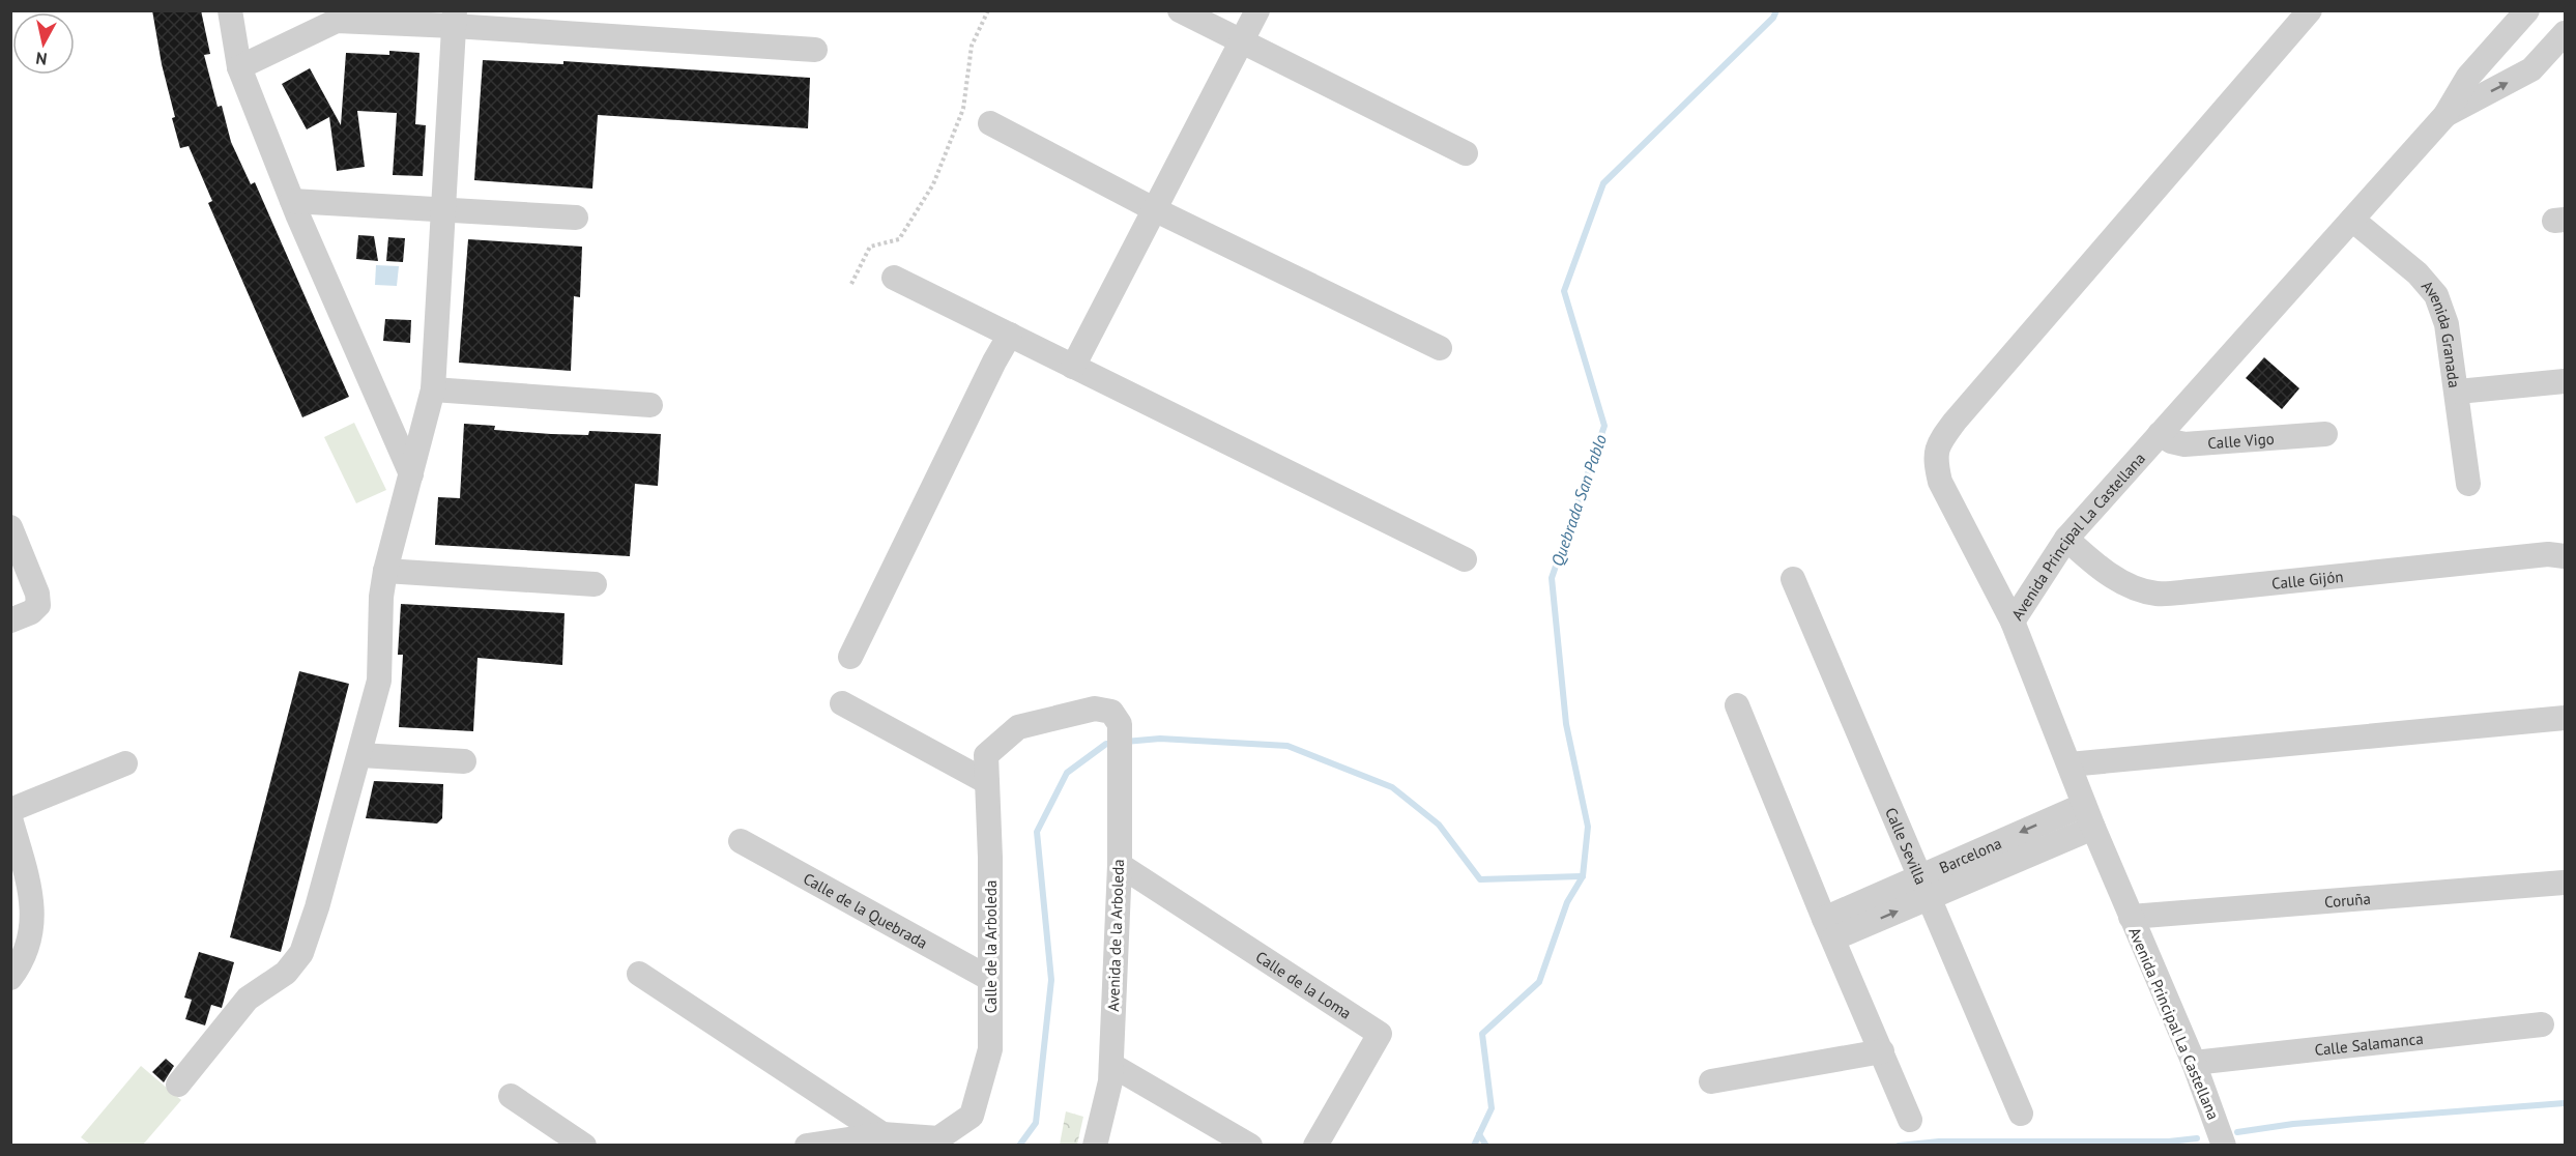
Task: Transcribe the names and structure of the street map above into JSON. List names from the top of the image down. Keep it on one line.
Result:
{"streets":{"street":["Avenida Granada","Calle Vigo","Avenida Principal La Castellana","Calle Gijón","Calle Sevilla","Barcelona","Coruña","Calle de la Quebrada","Avenida de la Arboleda","Calle de la Arboleda","Calle de la Loma","Calle Salamanca"]},"crossings":[["Avenida Granada","Avenida Principal La Castellana"],["Calle Vigo","Avenida Principal La Castellana"],["Avenida Principal La Castellana","Calle Gijón"],["Avenida Principal La Castellana","Barcelona"],["Avenida Principal La Castellana","Coruña"],["Avenida Principal La Castellana","Calle Salamanca"],["Calle Sevilla","Barcelona"],["Calle de la Quebrada","Calle de la Arboleda"],["Avenida de la Arboleda","Calle de la Arboleda"],["Avenida de la Arboleda","Calle de la Loma"]],"water":["Quebrada San Pablo"],"north":"bottom"}
